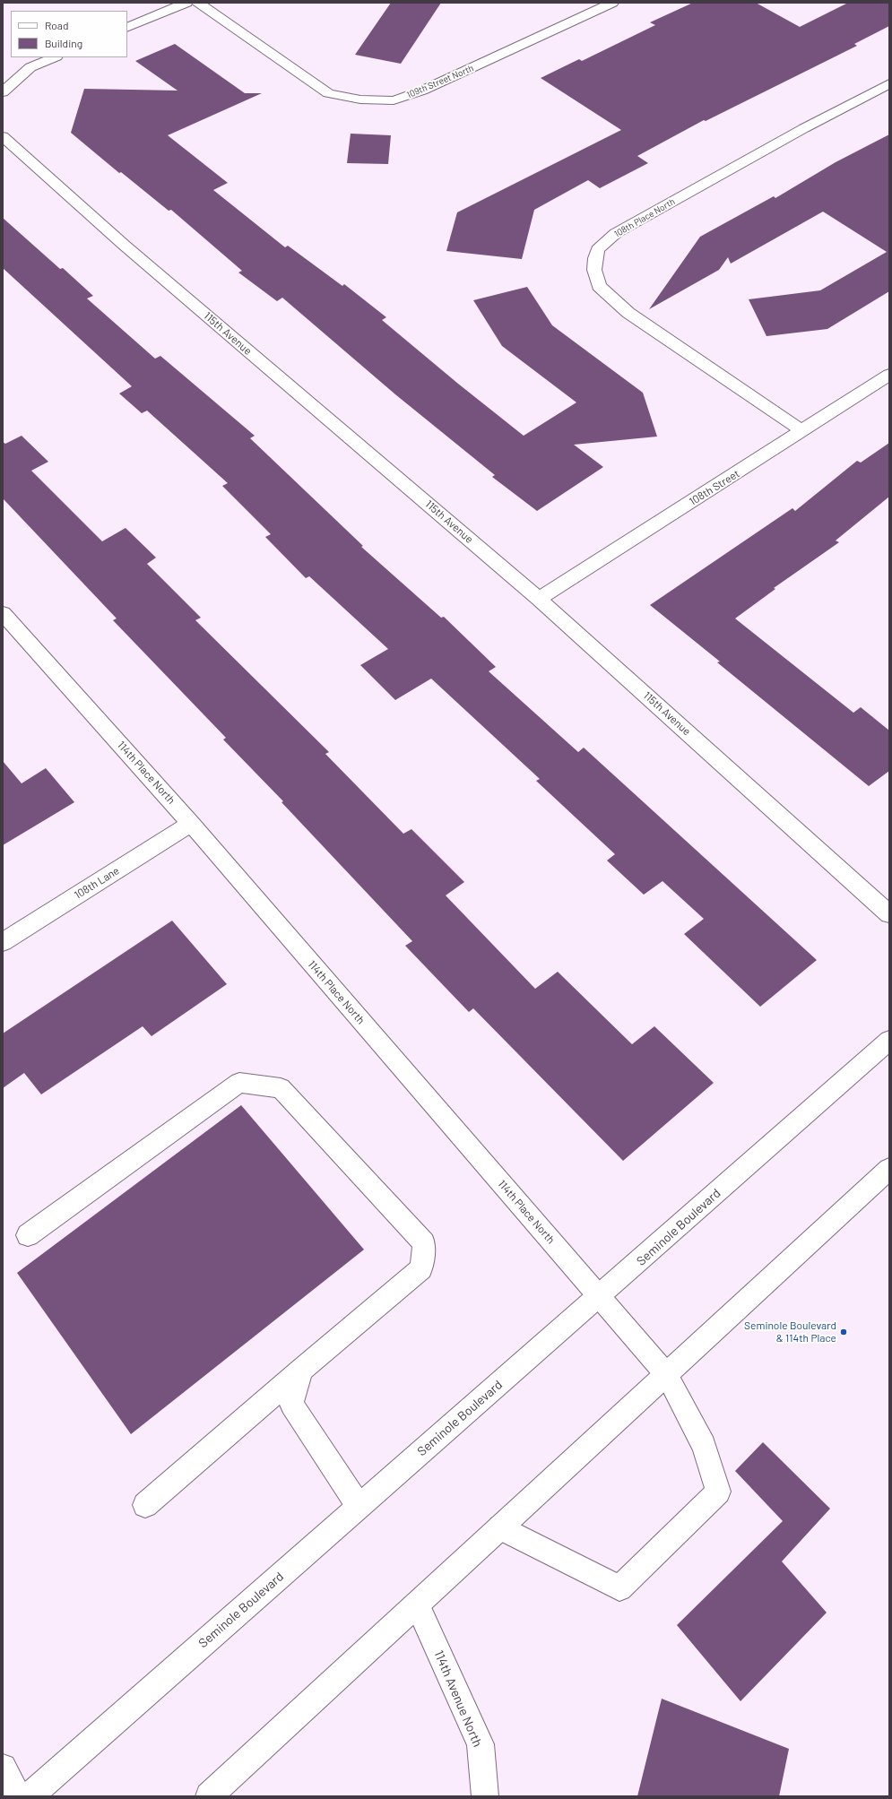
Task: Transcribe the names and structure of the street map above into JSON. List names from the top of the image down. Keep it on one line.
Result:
{"streets":{"street":["109th Street North","108th Place North","115th Avenue","108th Street","114th Place North","108th Lane","Seminole Boulevard","114th Avenue North"]},"crossings":[["108th Place North","108th Street"],["115th Avenue","108th Street"],["114th Place North","108th Lane"],["114th Place North","Seminole Boulevard"]],"places":["Seminole Boulevard & 114th Place"],"legend":["Road","Building"]}
